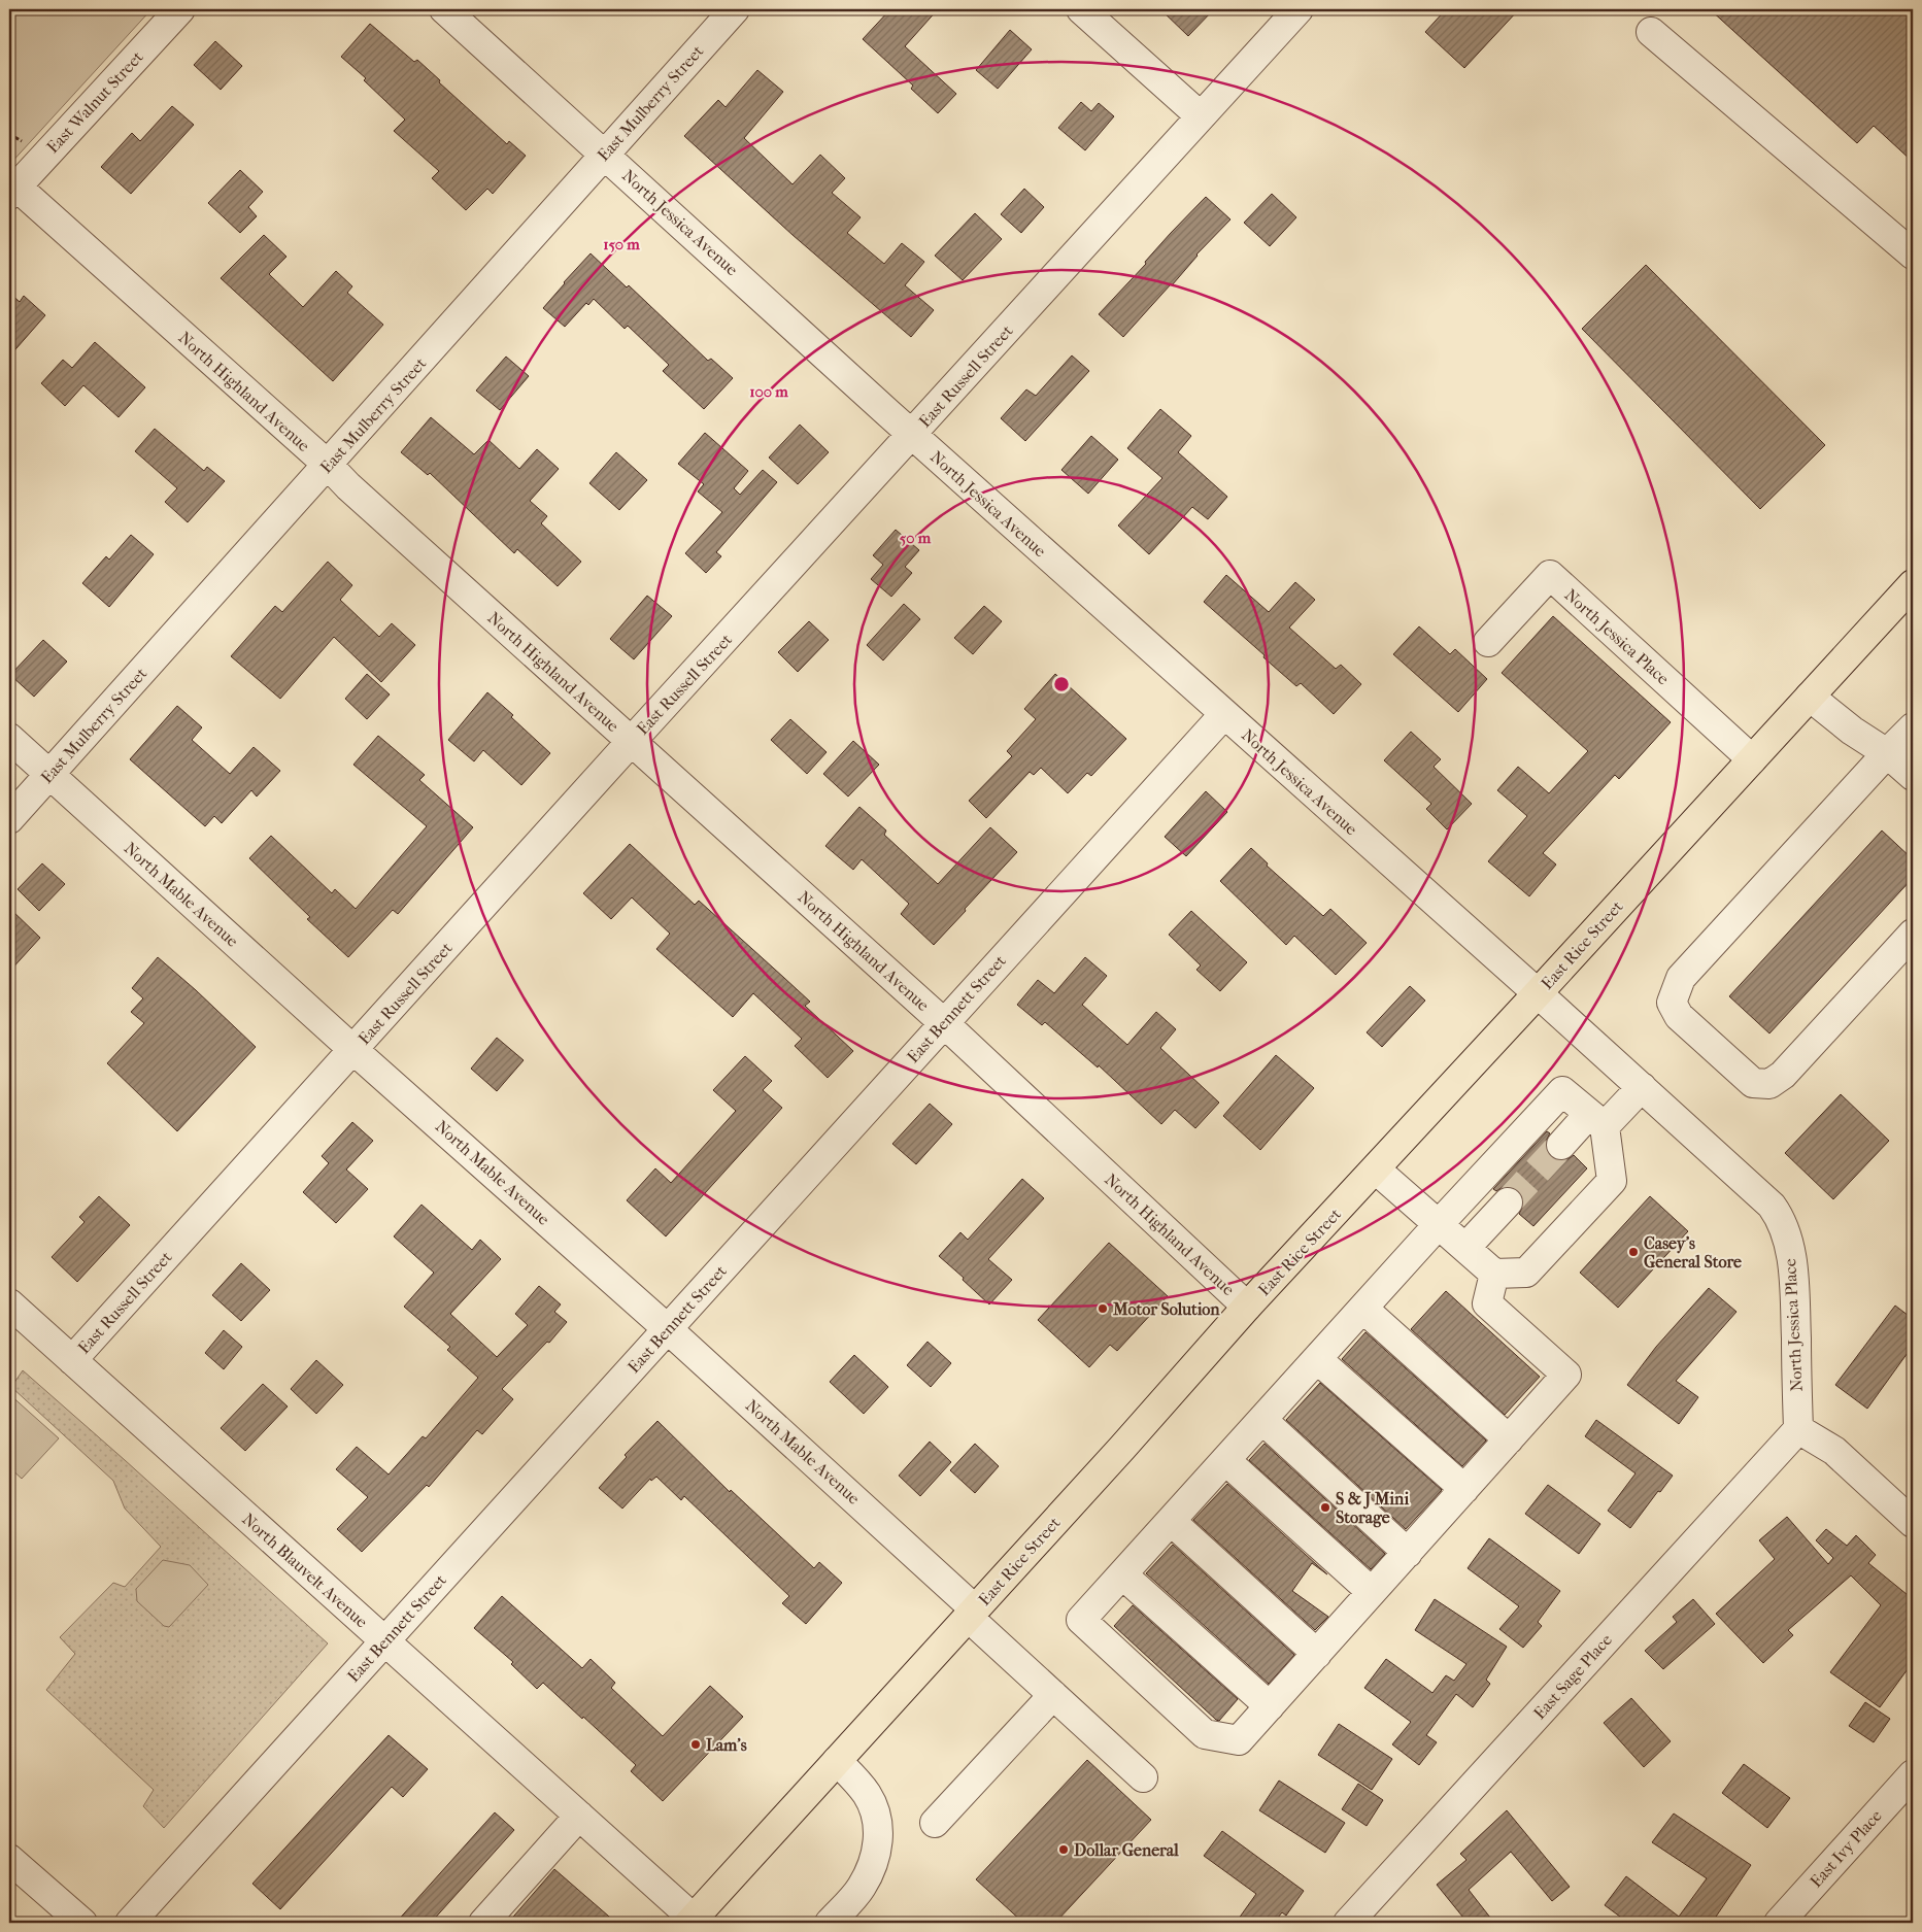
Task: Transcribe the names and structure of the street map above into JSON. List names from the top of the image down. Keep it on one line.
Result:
{"streets":{"main road":["East Rice Street"],"street":["East Walnut Street","East Mulberry Street","North Jessica Avenue","East Russell Street","North Highland Avenue","North Jessica Place","North Mable Avenue","East Bennett Street","North Blauvelt Avenue","East Sage Place","East Ivy Place"]},"crossings":[["East Walnut Street","North Highland Avenue"],["East Mulberry Street","North Jessica Avenue"],["East Mulberry Street","North Highland Avenue"],["East Mulberry Street","North Mable Avenue"],["North Jessica Avenue","East Russell Street"],["North Jessica Avenue","North Jessica Place"],["North Jessica Avenue","East Rice Street"],["North Jessica Avenue","East Bennett Street"],["East Russell Street","North Highland Avenue"],["East Russell Street","North Mable Avenue"],["East Russell Street","North Blauvelt Avenue"],["North Highland Avenue","East Rice Street"],["North Highland Avenue","East Bennett Street"],["North Jessica Place","East Rice Street"],["North Jessica Place","East Sage Place"],["North Mable Avenue","East Rice Street"],["North Mable Avenue","East Bennett Street"],["East Rice Street","North Blauvelt Avenue"],["East Bennett Street","North Blauvelt Avenue"]],"places":["Casey's General Store","Motor Solution","S & J Mini Storage","Lam's","Dollar General"],"rings":["150 m","100 m","50 m"]}
